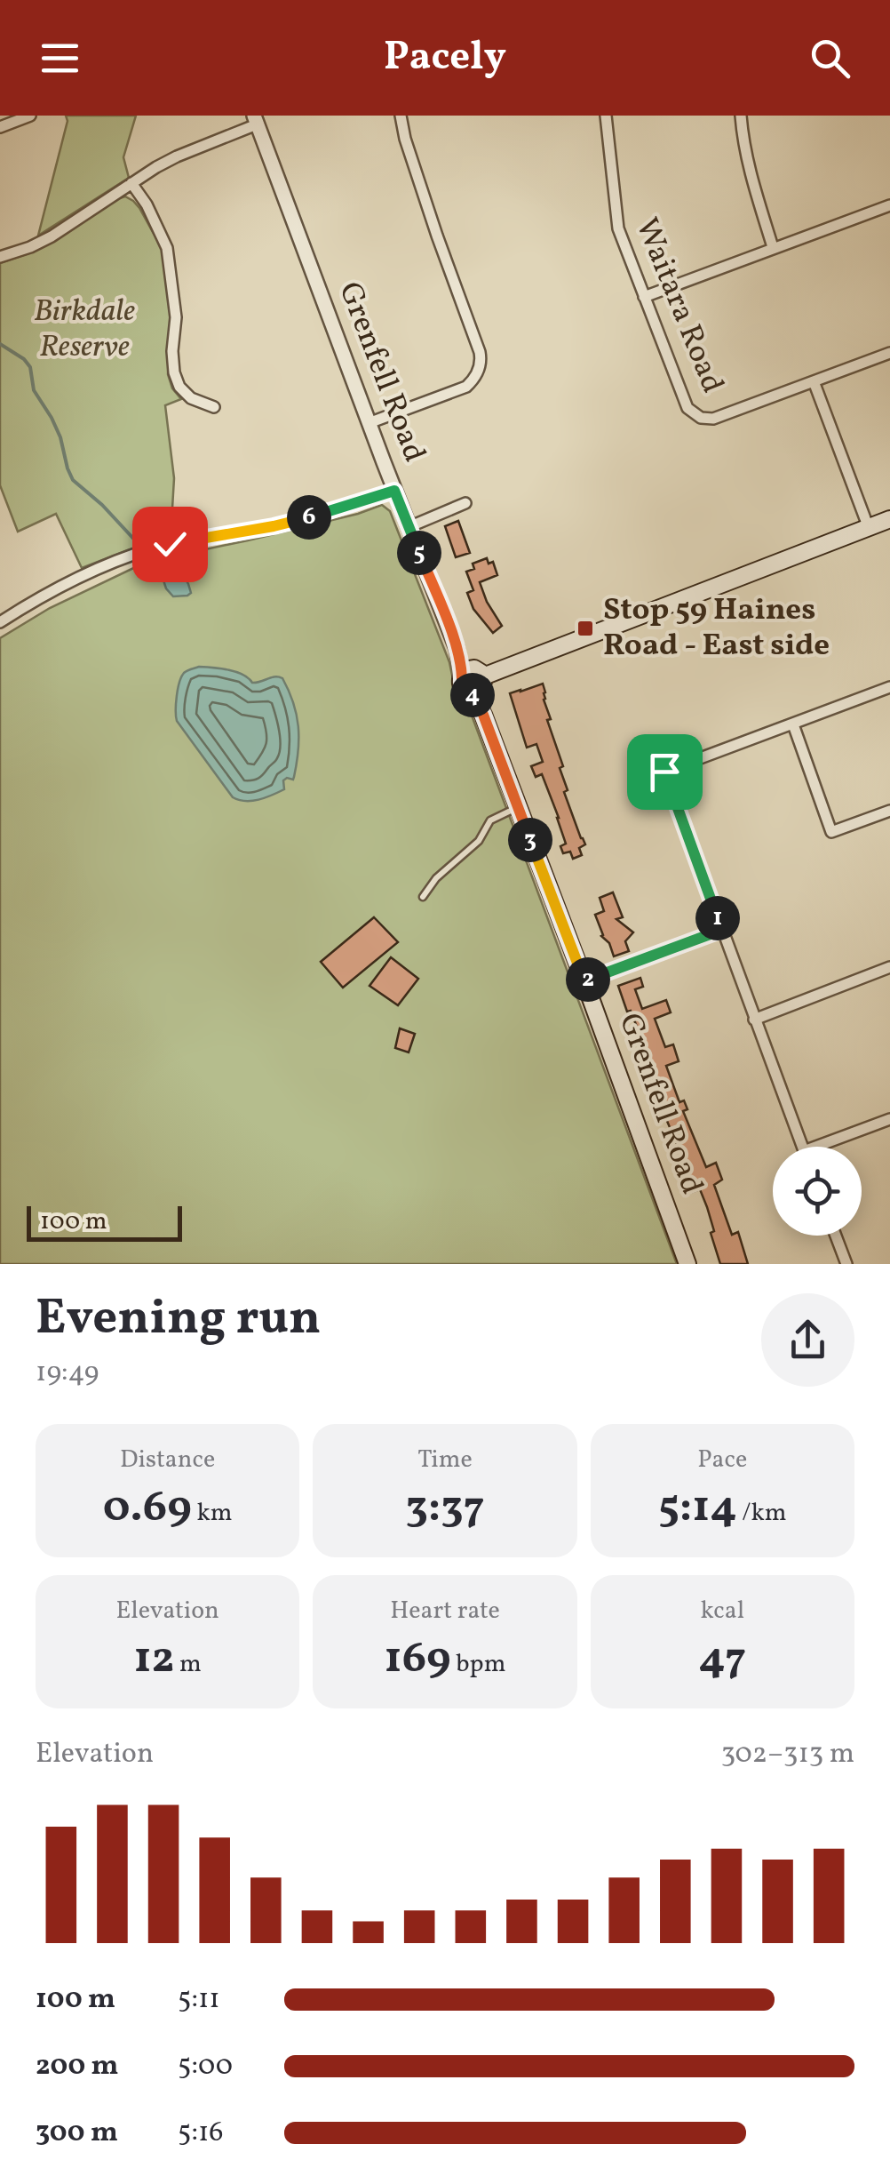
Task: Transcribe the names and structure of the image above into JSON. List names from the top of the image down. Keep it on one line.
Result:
{"streets":{"main road":["Grenfell Road"],"street":["Waitara Road"]},"parks":["Birkdale Reserve"],"places":{"transit":["Stop 59 Haines Road - East side"]},"scale_bar":"100 m","page":{"header":"Pacely","pins":["6","5","4","3","1","2"],"scale":"100 m","heading":["Evening run","19:49"],"stats":[["Distance","0.69 km"],["Time","3:37"],["Pace","5:14 /km"],["Elevation","12 m"],["Heart rate","169 bpm"],["kcal","47"]],"chart":["Elevation","302–313 m"],"list":[{"name":"100 m","note":"5:11"},{"name":"200 m","note":"5:00"},{"name":"300 m","note":"5:16"}]}}
